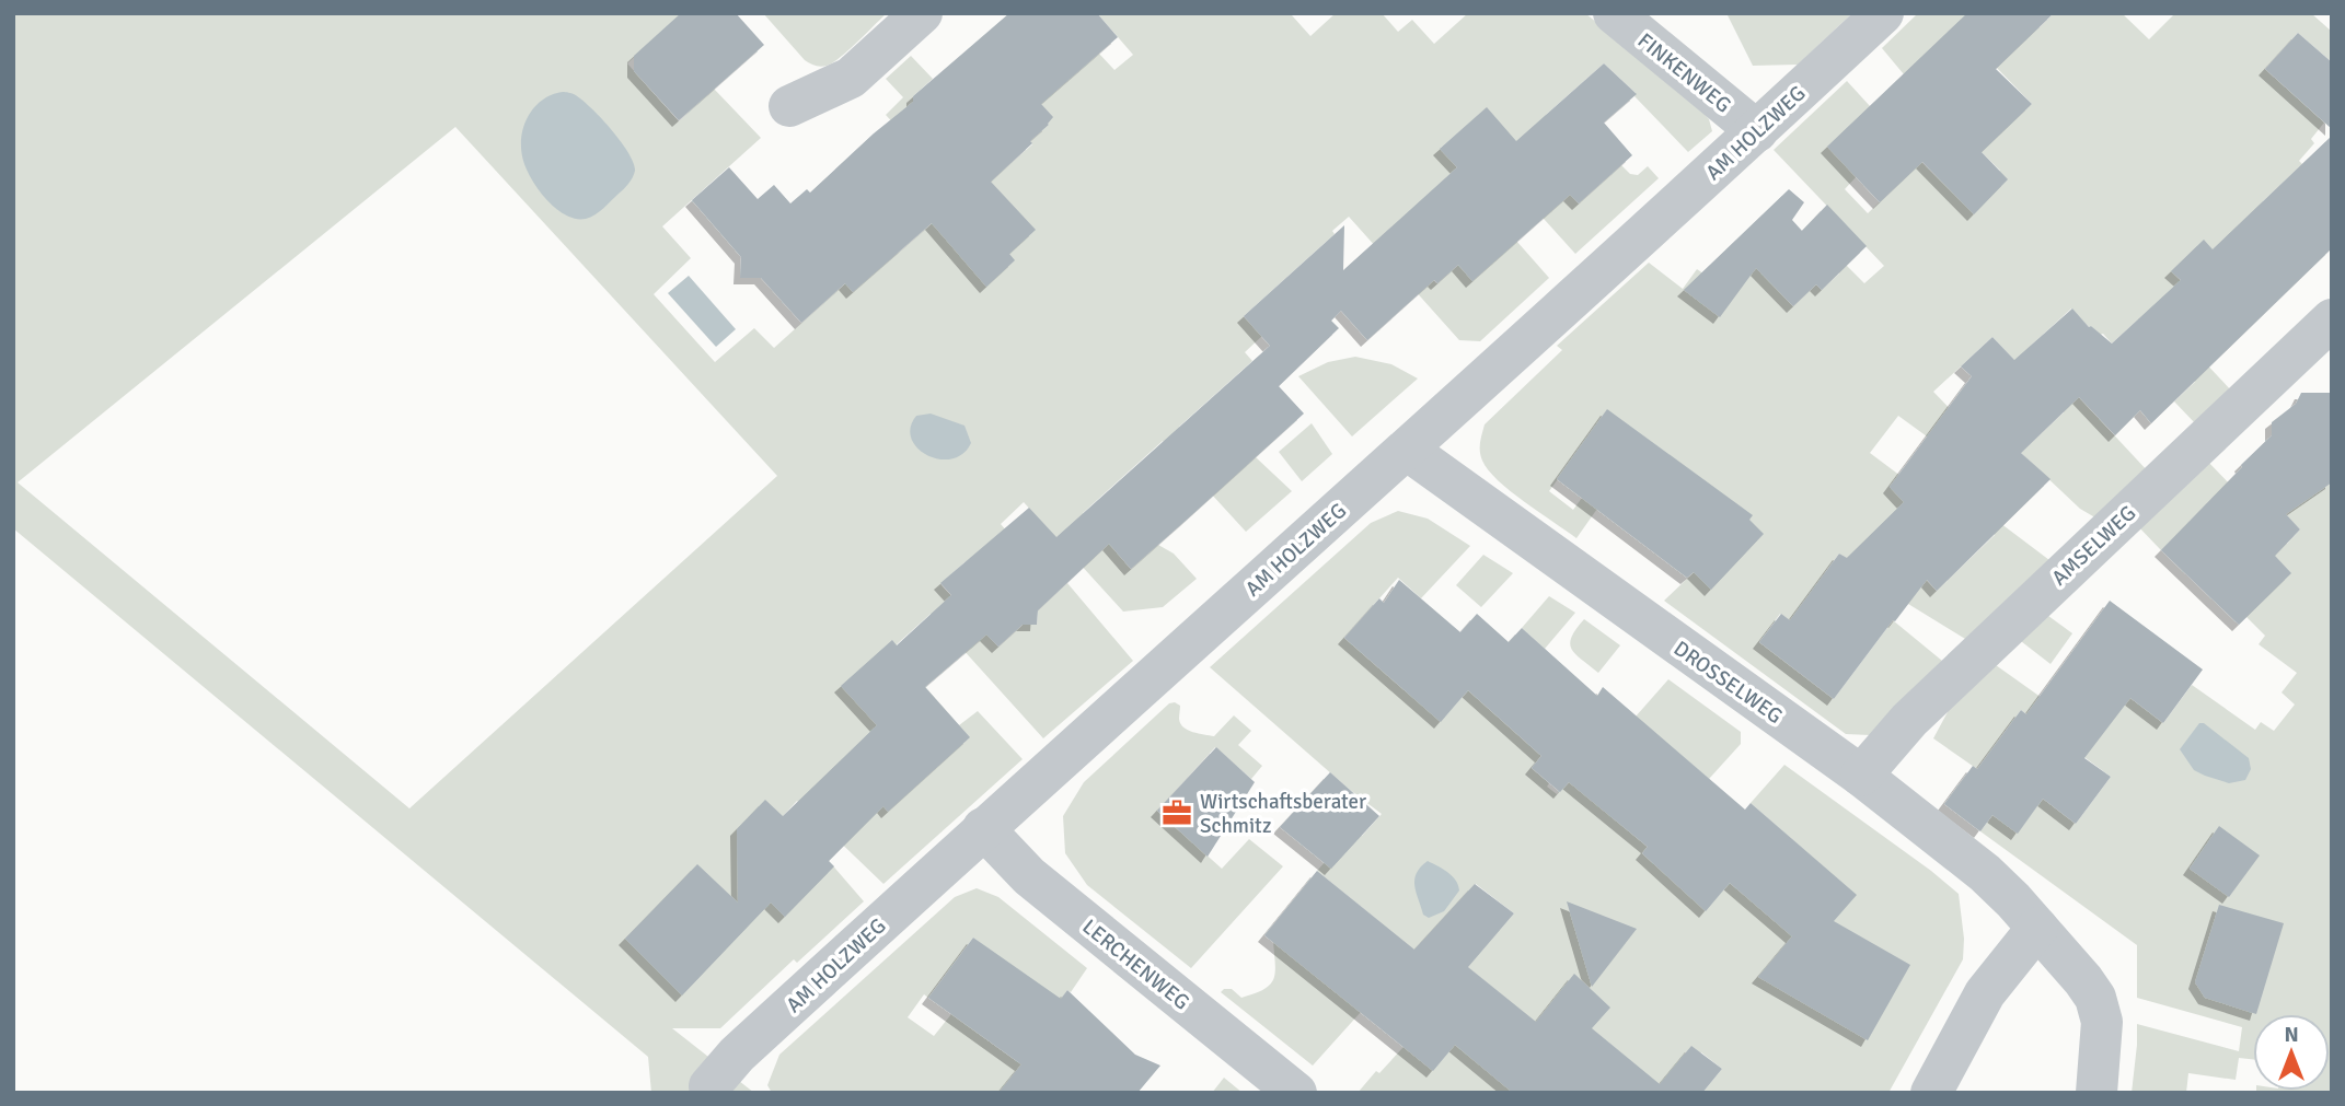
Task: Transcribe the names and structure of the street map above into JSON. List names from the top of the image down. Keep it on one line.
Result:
{"streets":{"street":["FINKENWEG","AM HOLZWEG","AMSELWEG","DROSSELWEG","LERCHENWEG"]},"crossings":[["FINKENWEG","AM HOLZWEG"],["AM HOLZWEG","DROSSELWEG"],["AM HOLZWEG","LERCHENWEG"],["AMSELWEG","DROSSELWEG"]],"places":{"office":["Wirtschaftsberater Schmitz"]},"north":"top"}
